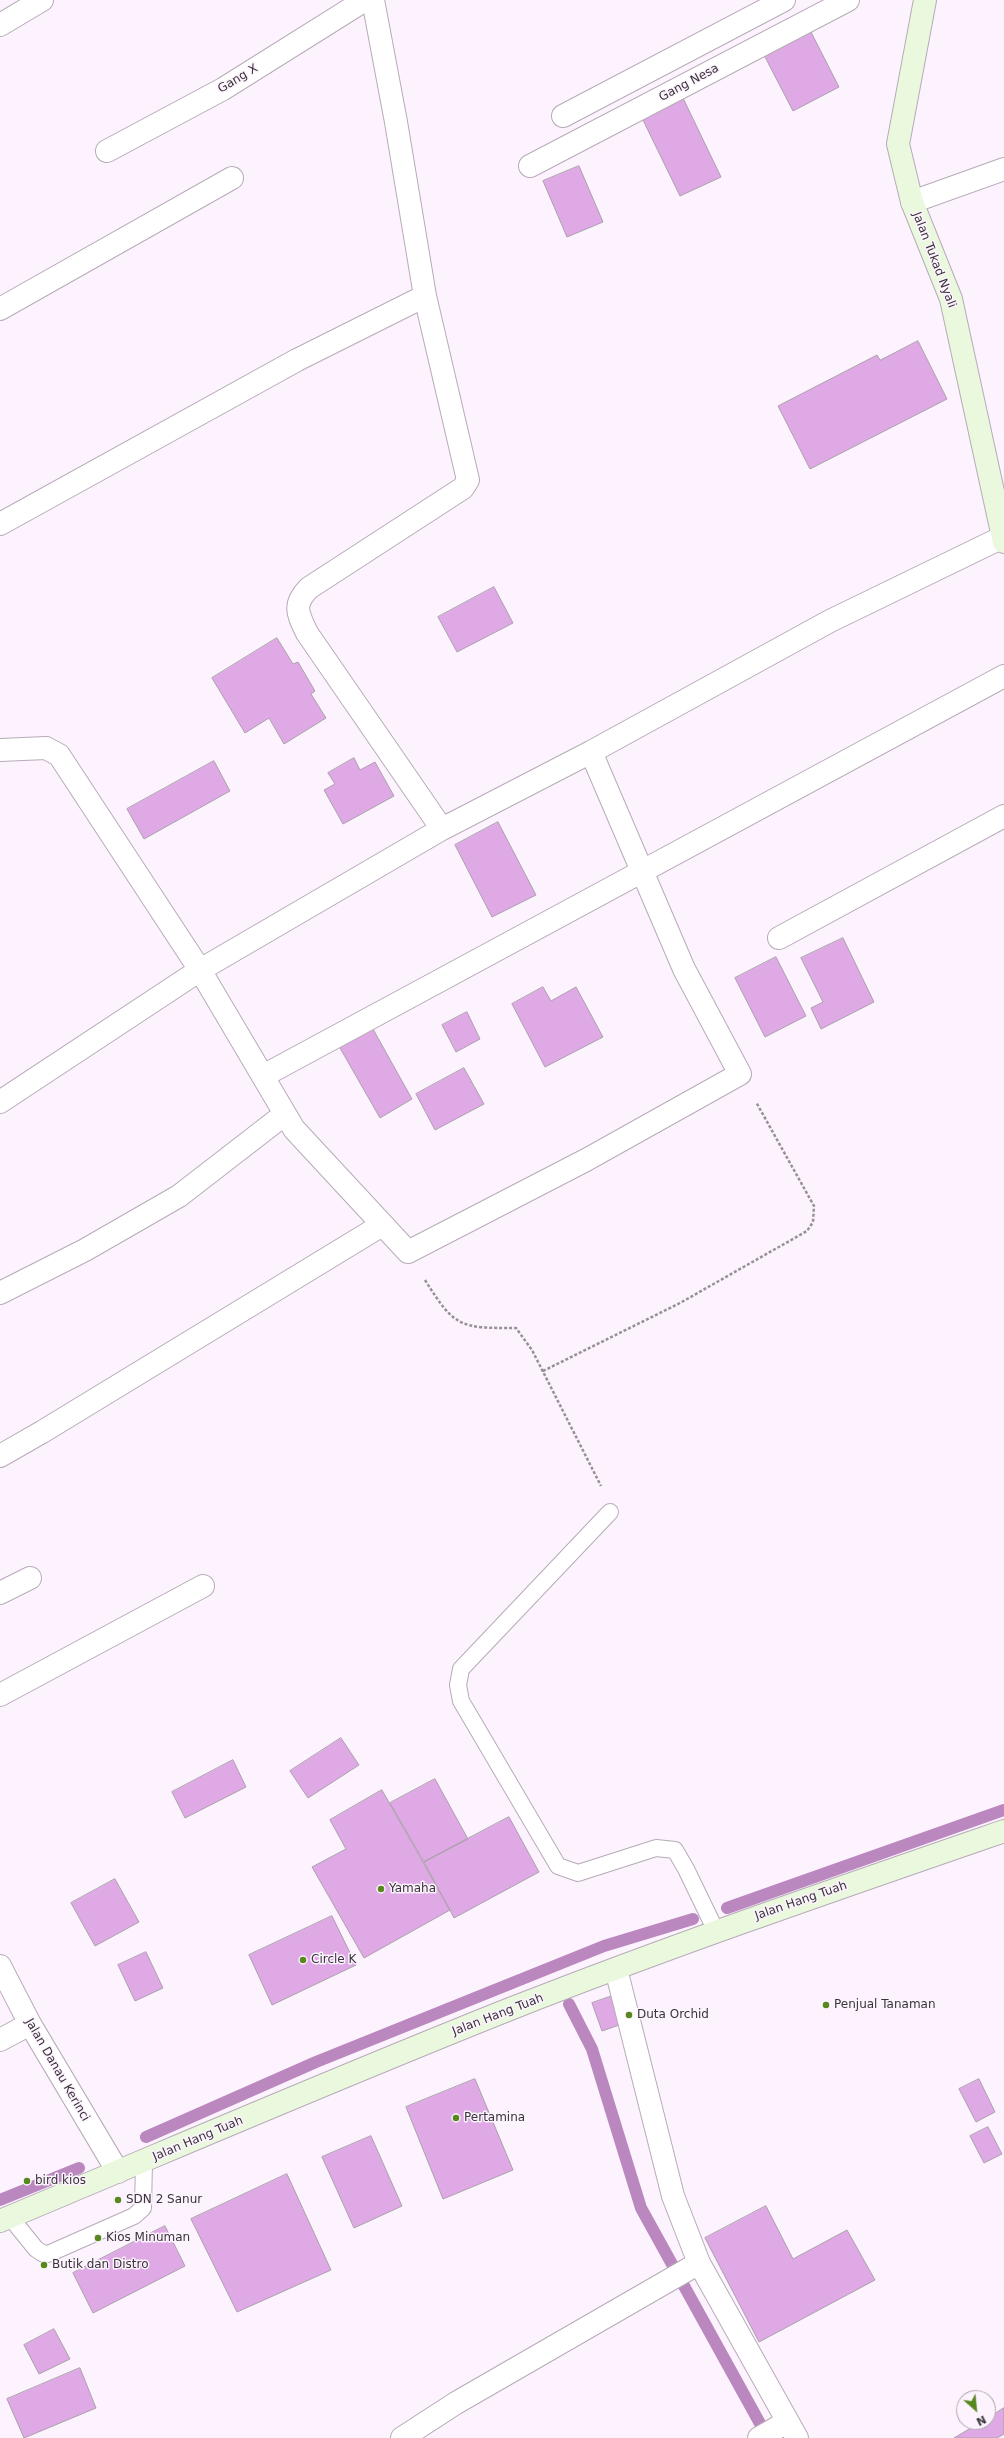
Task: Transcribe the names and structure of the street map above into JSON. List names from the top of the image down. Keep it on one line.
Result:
{"streets":{"main road":["Jalan Tukad Nyali","Jalan Hang Tuah"],"street":["Gang X","Gang Nesa","Jalan Danau Kerinci"]},"crossings":[["Jalan Hang Tuah","Jalan Danau Kerinci"]],"places":["Yamaha","Circle K","Penjual Tanaman","Duta Orchid","Pertamina","bird kios","SDN 2 Sanur","Kios Minuman","Butik dan Distro"],"north":"bottom right"}
